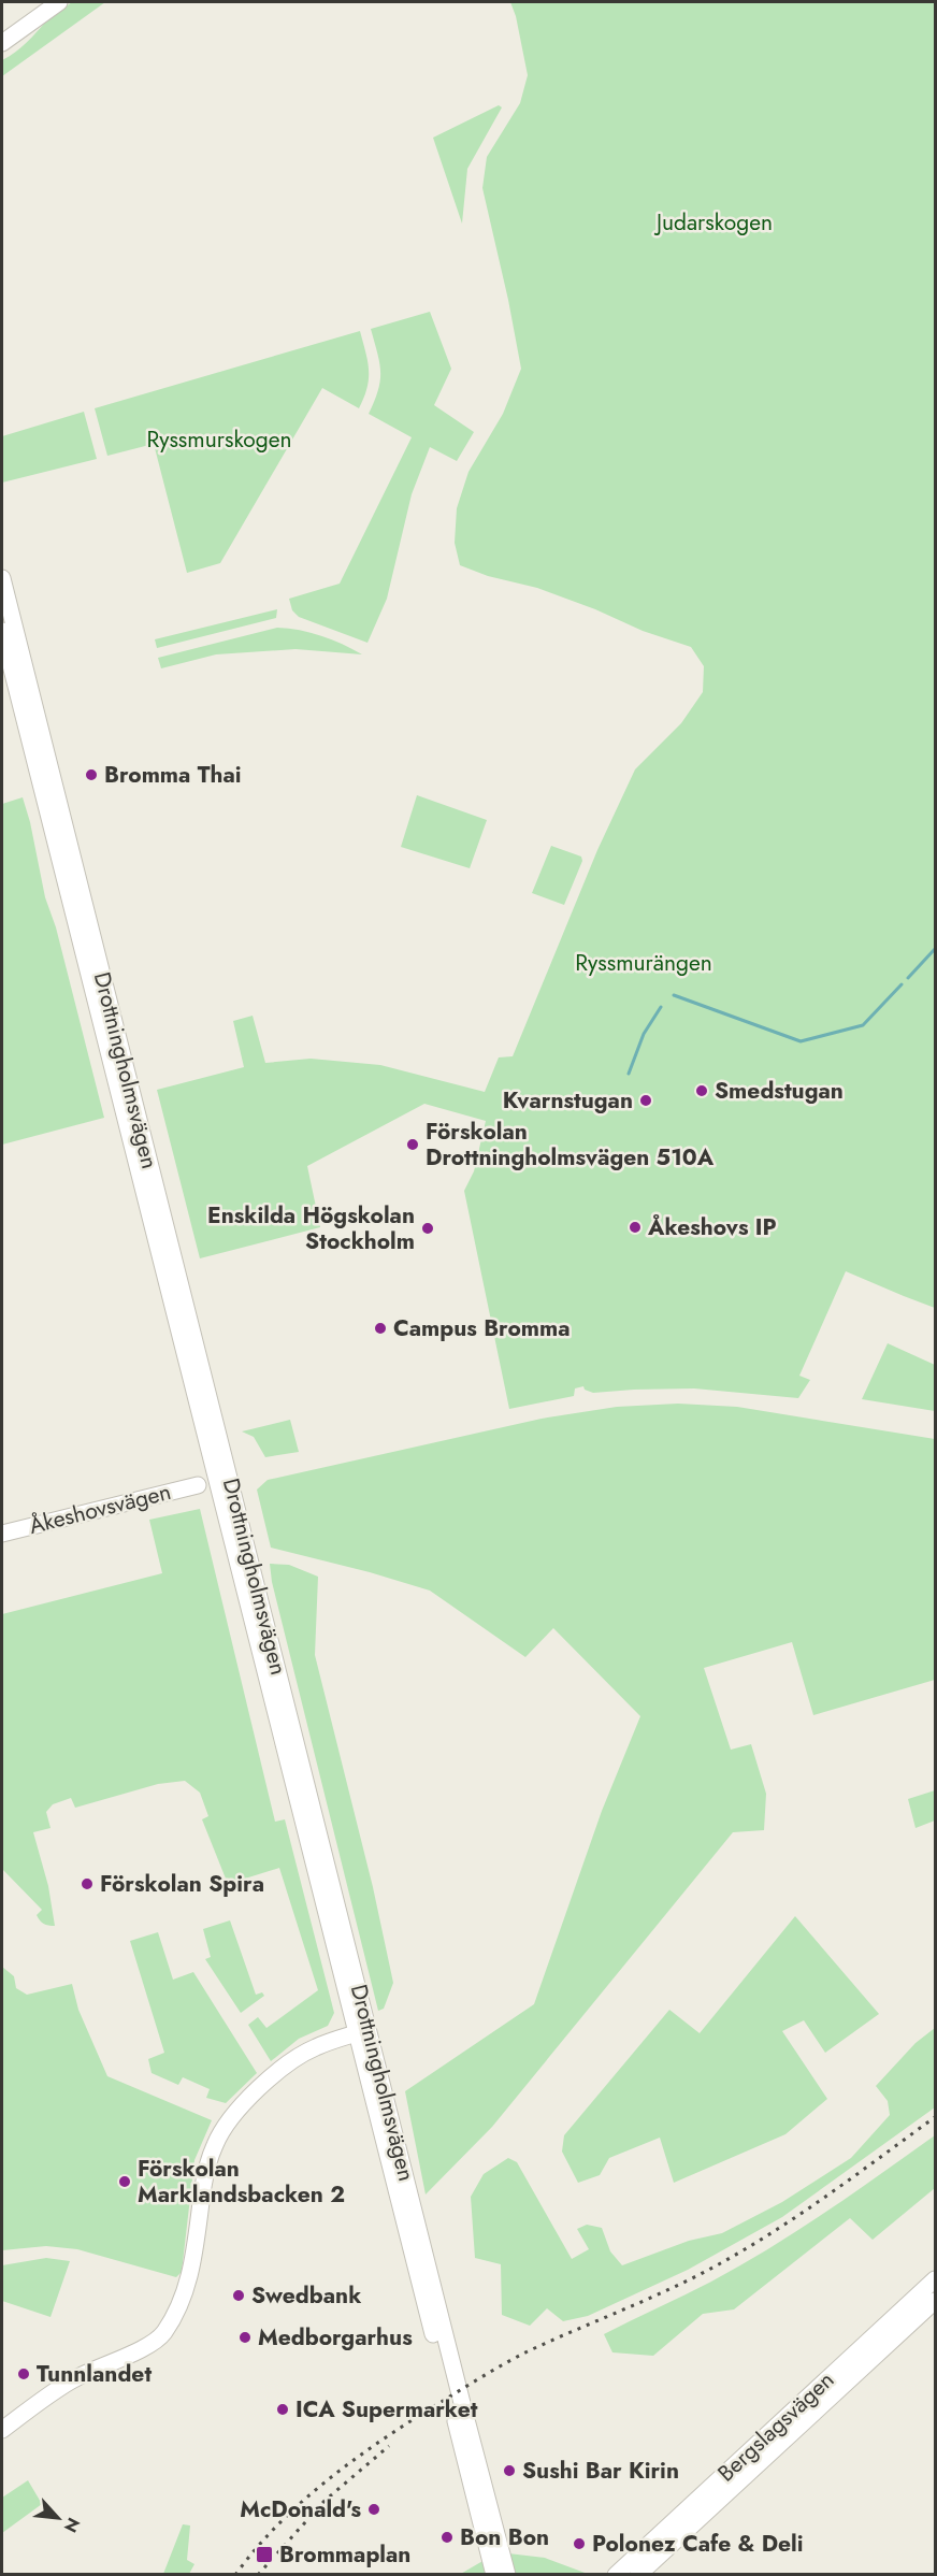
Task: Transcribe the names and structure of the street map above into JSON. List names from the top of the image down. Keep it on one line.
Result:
{"streets":{"main road":["Drottningholmsvägen","Åkeshovsvägen","Bergslagsvägen"]},"parks":["Judarskogen","Ryssmurskogen","Ryssmurängen"],"places":{"other":["Bromma Thai","Smedstugan","Kvarnstugan","Förskolan Drottningholmsvägen 510A","Åkeshovs IP","Enskilda Högskolan Stockholm","Campus Bromma","Förskolan Spira","Förskolan Marklandsbacken 2","Swedbank","Medborgarhus","Tunnlandet","ICA Supermarket","Sushi Bar Kirin","McDonald's","Bon Bon","Polonez Cafe & Deli"],"transit":["Brommaplan"]},"north":"bottom right"}
